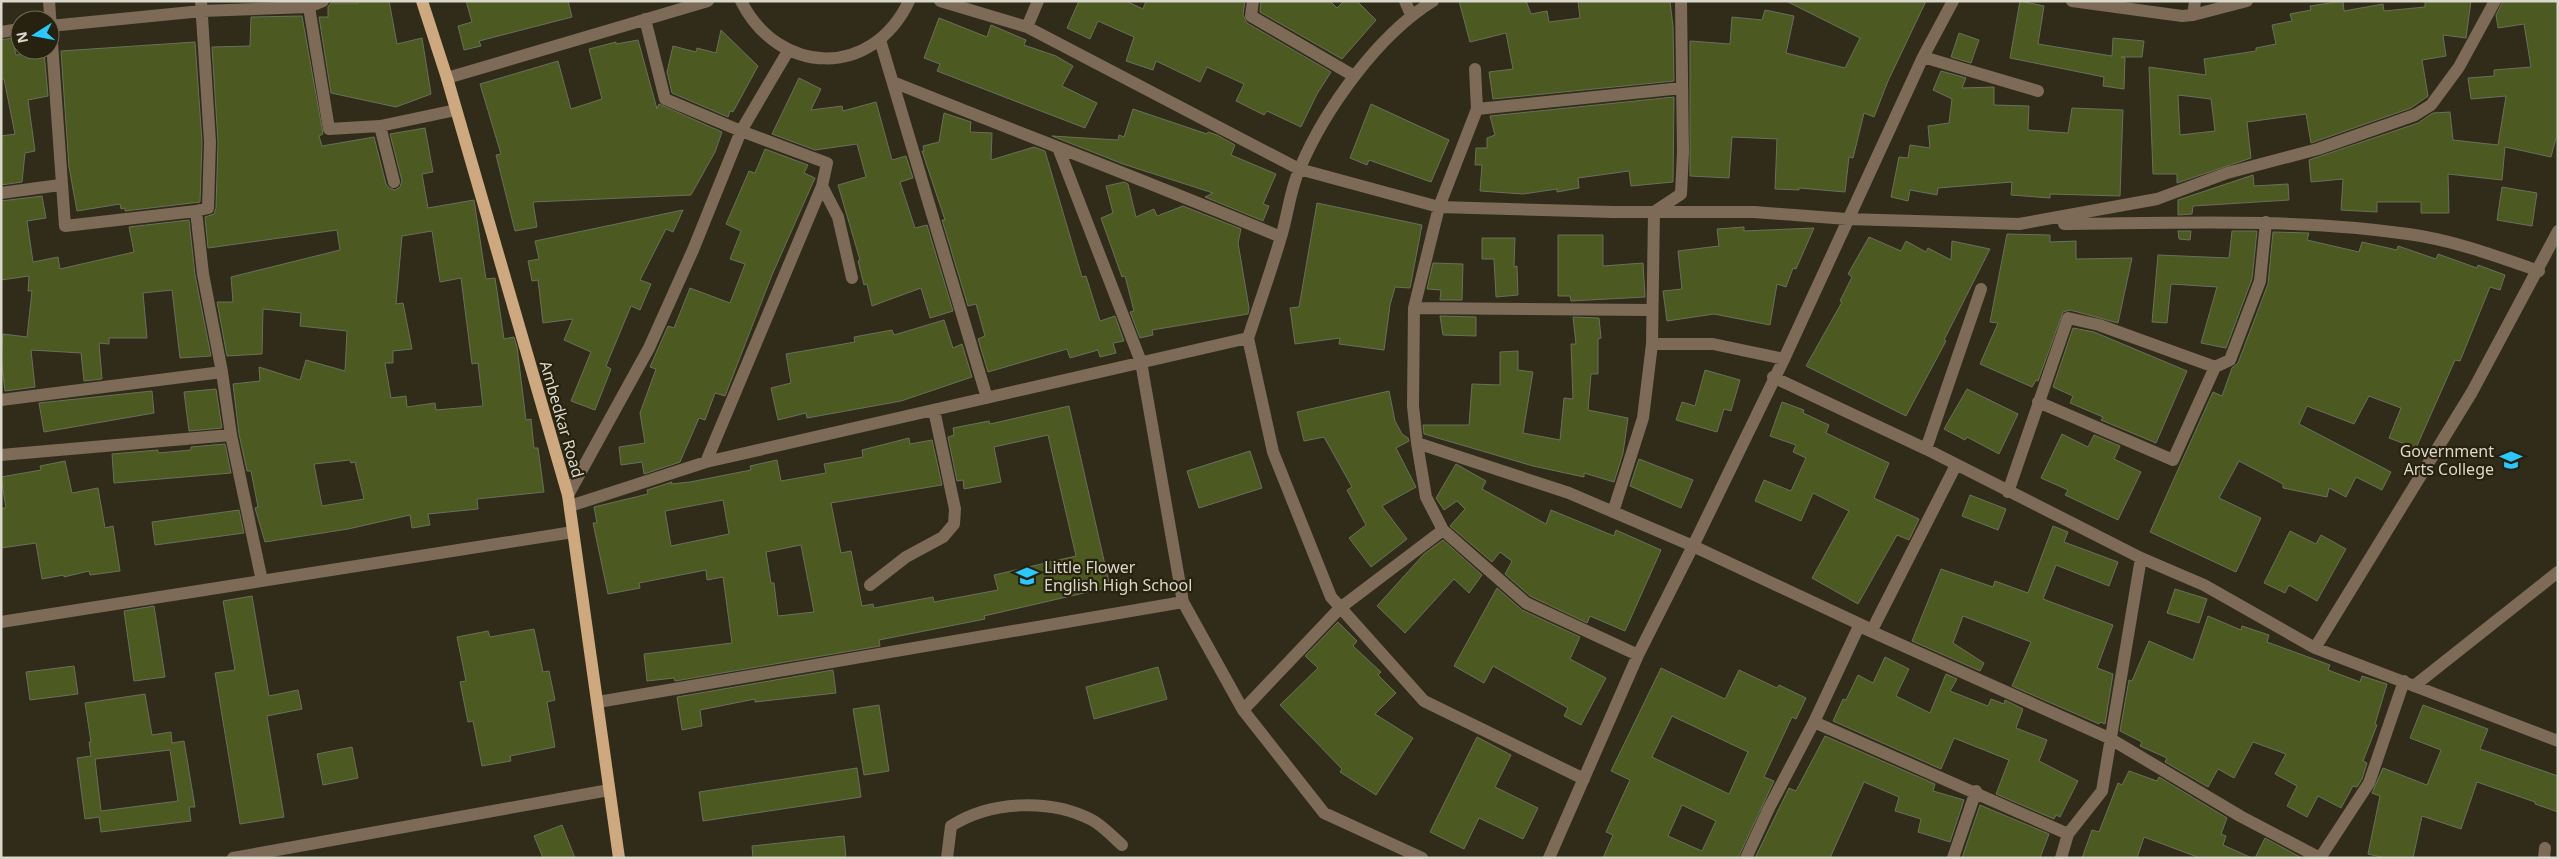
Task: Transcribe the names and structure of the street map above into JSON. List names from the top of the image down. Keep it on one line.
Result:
{"streets":{"main road":["Ambedkar Road"]},"places":{"school or university":["Government Arts College","Little Flower English High School"]},"north":"left"}
